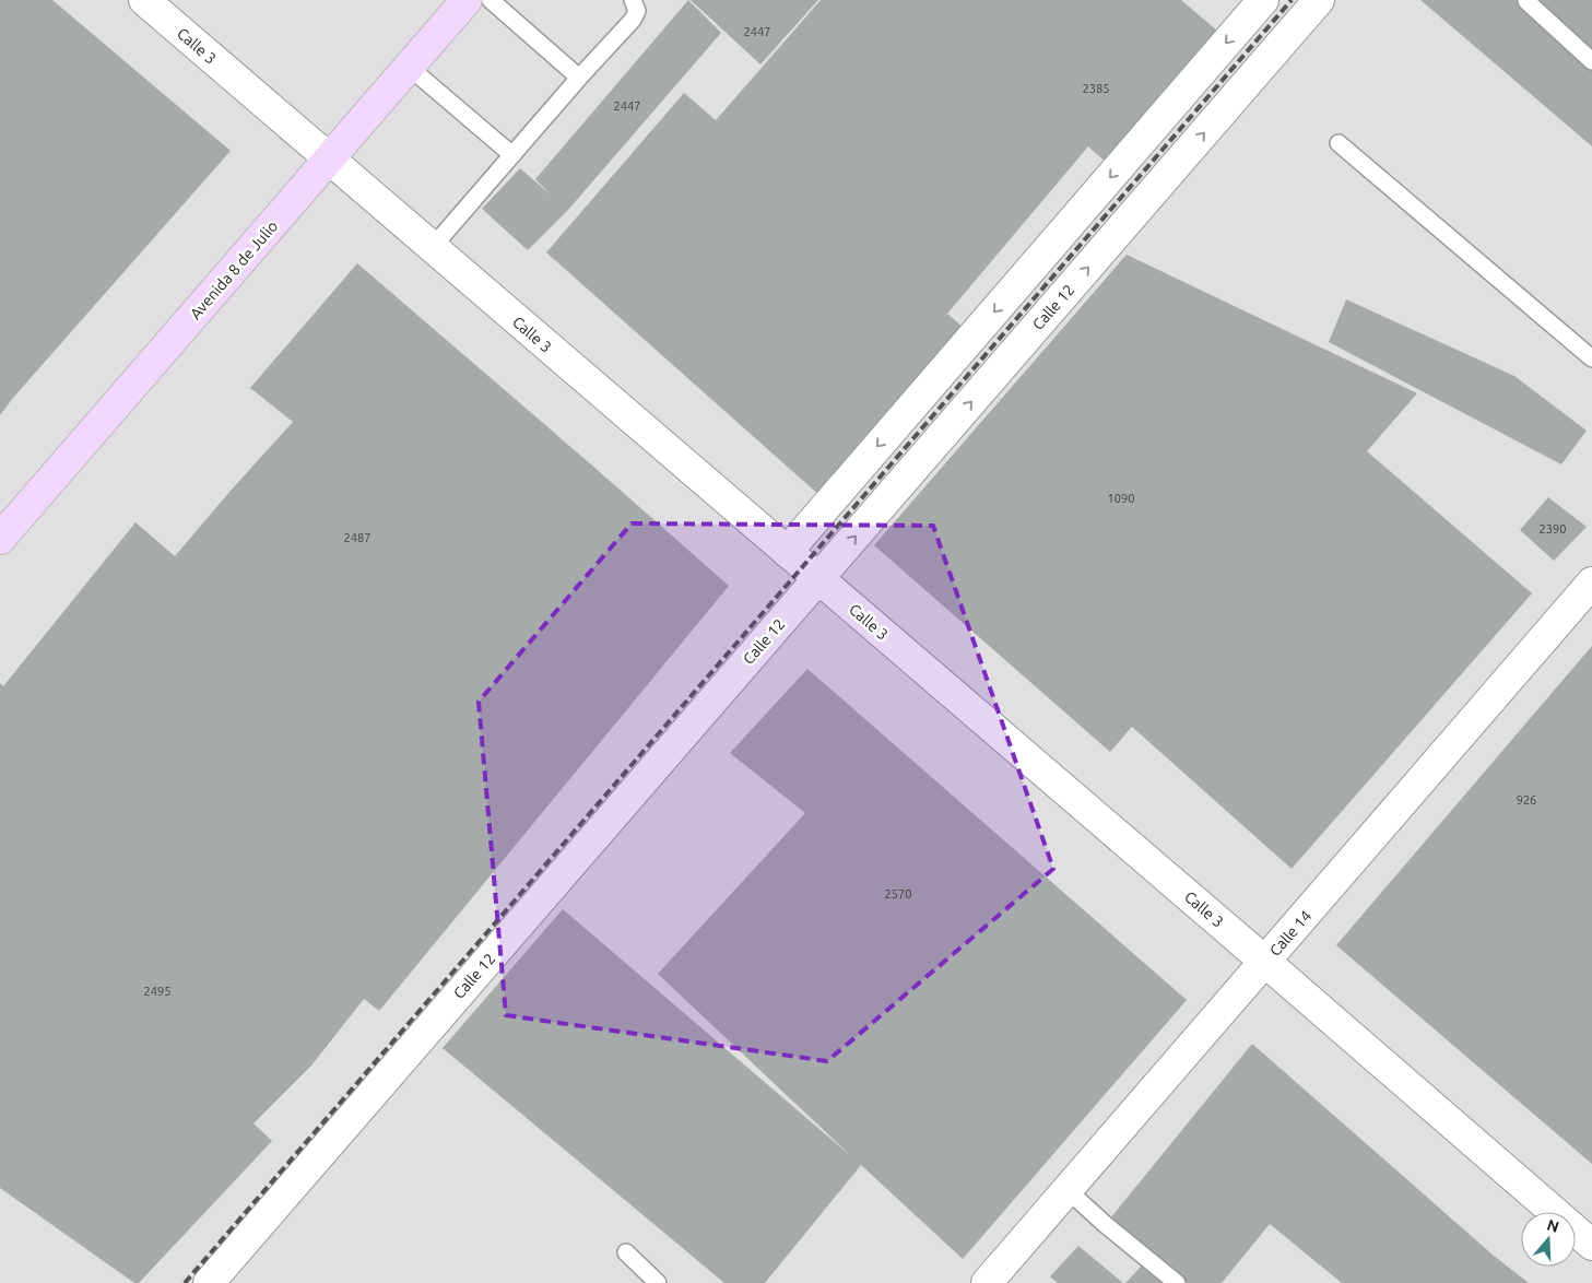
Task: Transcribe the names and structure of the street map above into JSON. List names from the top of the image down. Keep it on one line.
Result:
{"streets":{"main road":["Avenida 8 de Julio"],"street":["Calle 3","Calle 12","Calle 14"]},"crossings":[["Calle 3","Avenida 8 de Julio"],["Calle 3","Calle 12"],["Calle 3","Calle 14"]],"house_numbers":["2447","2385","2447","1090","2390","2487","926","2570","2495"],"north":"top"}
